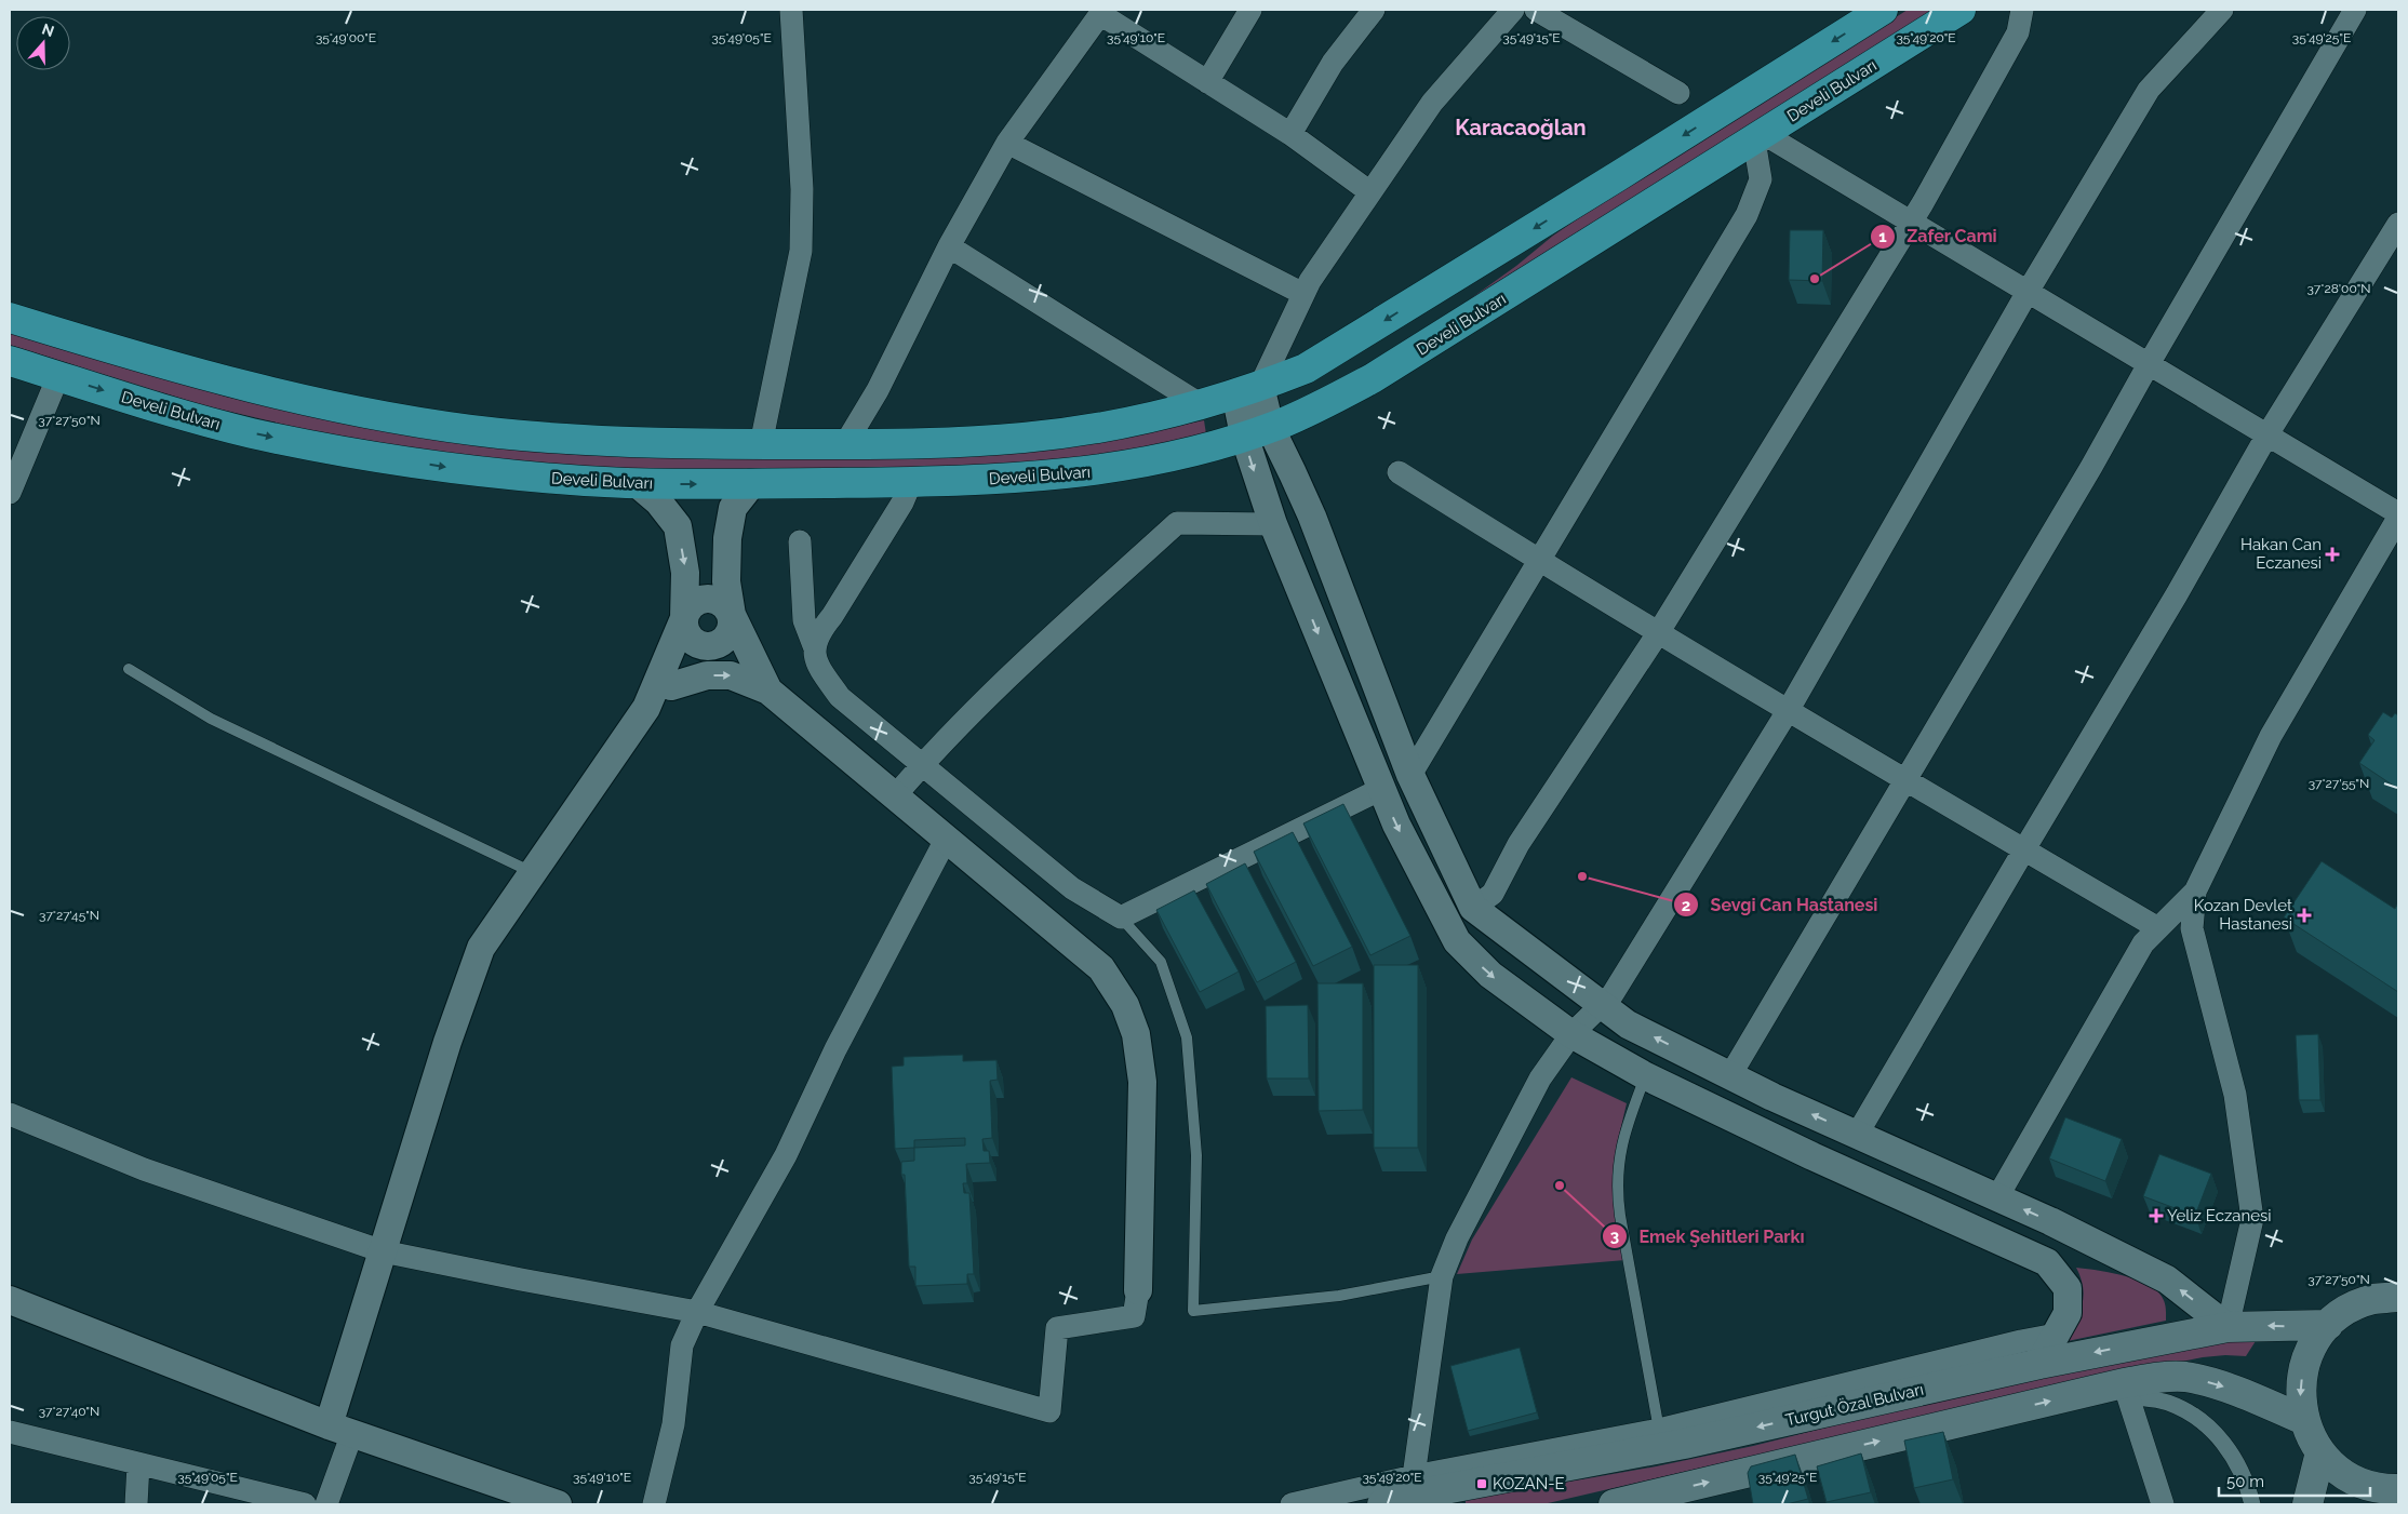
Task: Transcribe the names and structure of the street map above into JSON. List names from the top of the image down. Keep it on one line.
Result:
{"streets":{"highway":["Develi Bulvarı"],"main road":["Turgut Özal Bulvarı"]},"districts":["Karacaoğlan"],"places":{"other":["Zafer Cami","Sevgi Can Hastanesi","Emek Şehitleri Parkı"],"health":["Hakan Can Eczanesi","Kozan Devlet Hastanesi","Yeliz Eczanesi"],"transit":["KOZAN-E"]},"scale_bar":"50 m","north":"top","coordinates":["35°49'10\"E","35°49'15\"E","35°49'20\"E","35°49'25\"E","35°49'00\"E","35°49'05\"E","37°28'00\"N","37°27'50\"N","37°27'55\"N","37°27'45\"N","37°27'40\"N"]}
